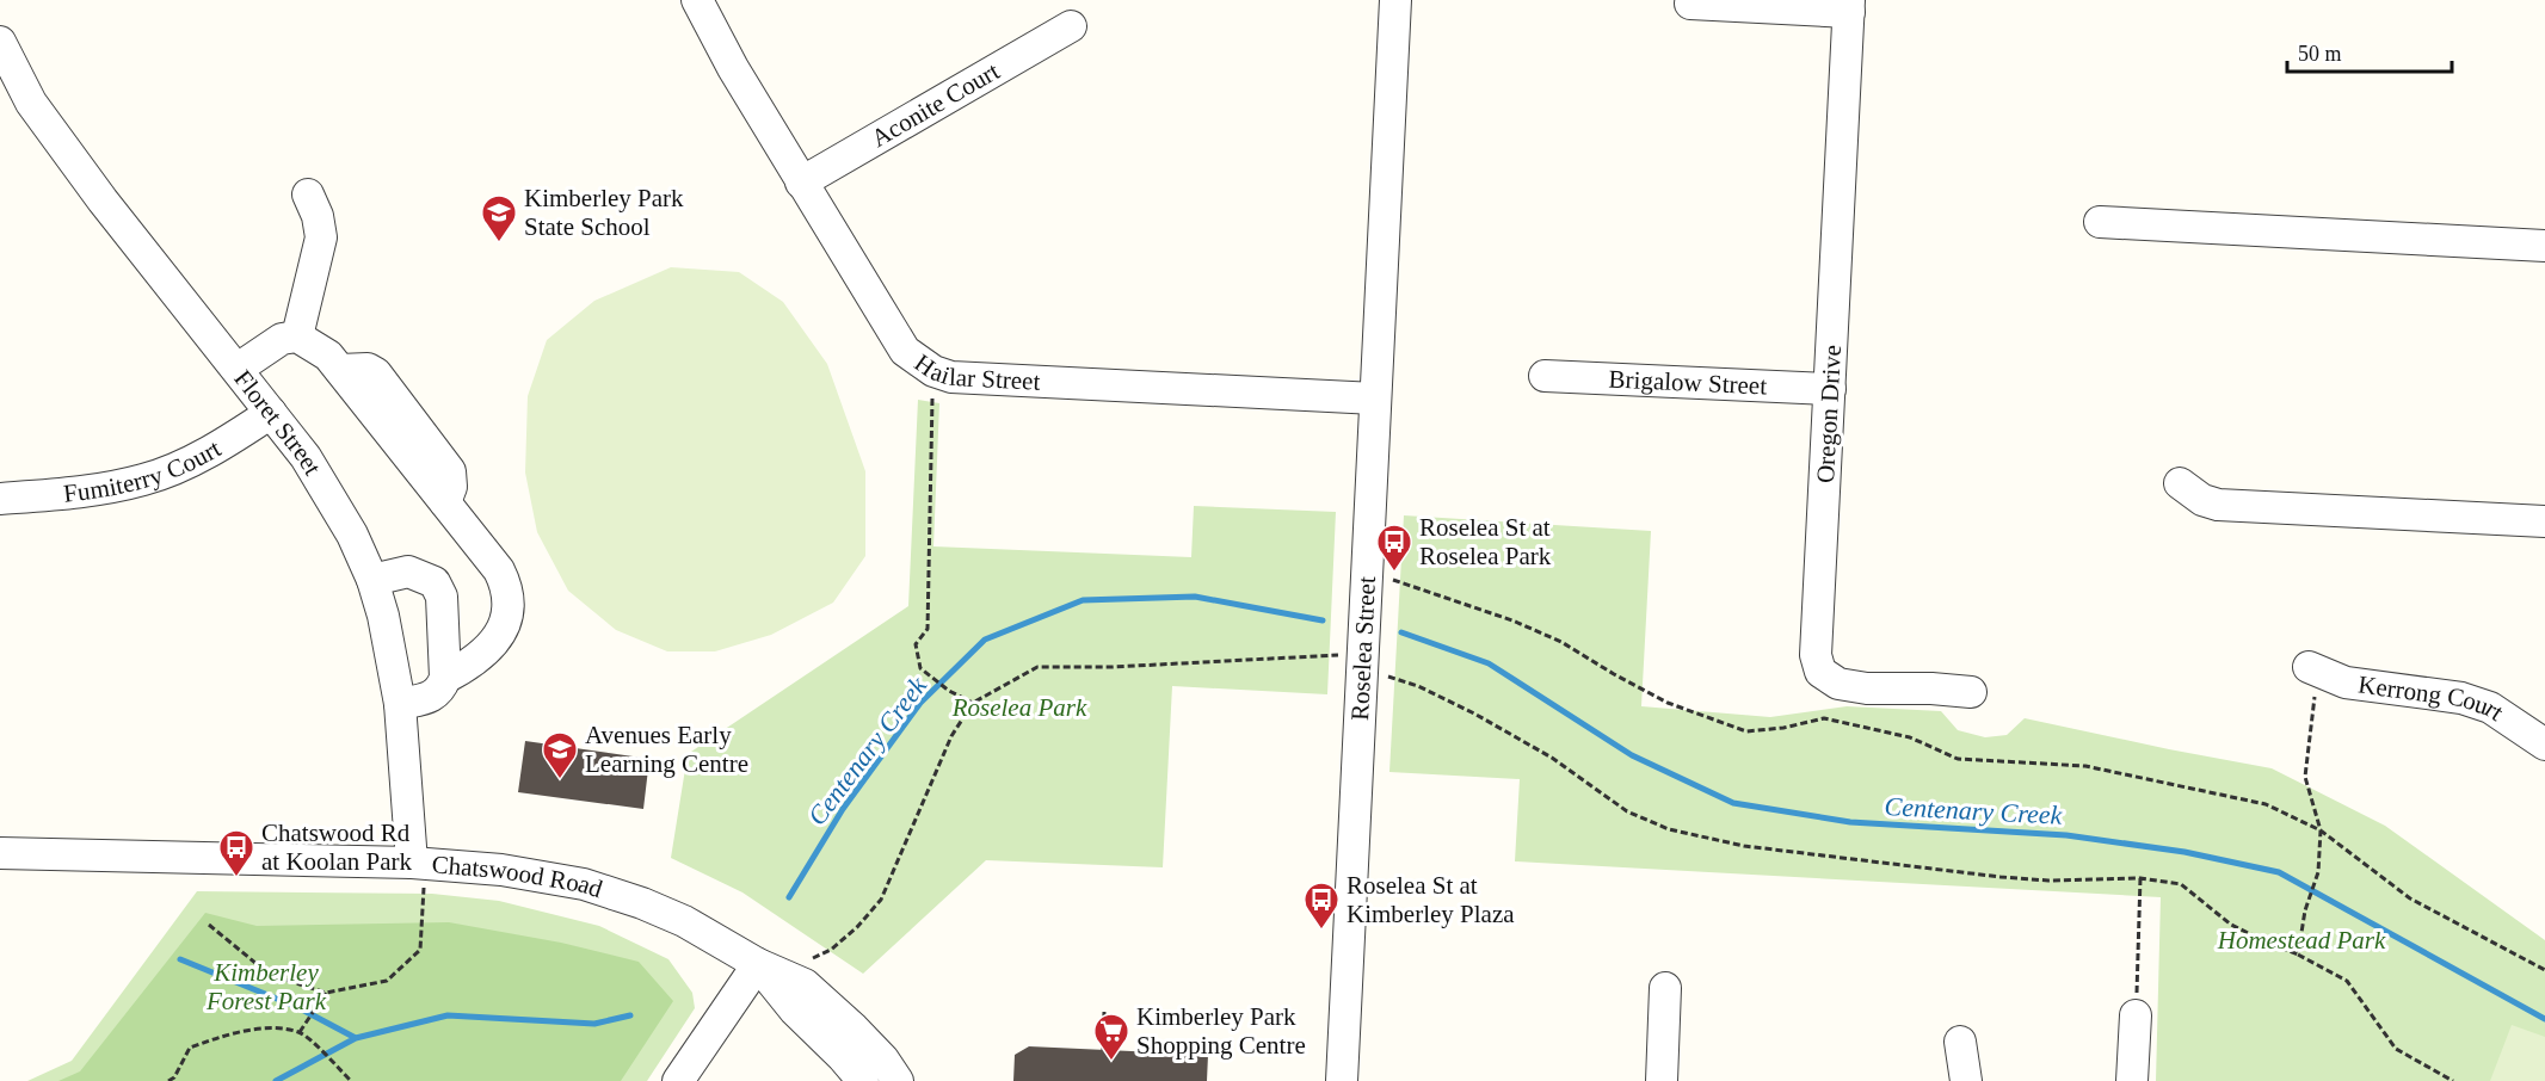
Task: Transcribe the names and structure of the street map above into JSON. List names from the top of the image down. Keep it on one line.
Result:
{"streets":{"street":["Aconite Court","Hailar Street","Brigalow Street","Oregon Drive","Floret Street","Fumiterry Court","Roselea Street","Kerrong Court","Chatswood Road"]},"crossings":[["Aconite Court","Hailar Street"],["Hailar Street","Roselea Street"],["Brigalow Street","Oregon Drive"],["Floret Street","Fumiterry Court"],["Floret Street","Chatswood Road"]],"water":["Centenary Creek"],"parks":["Roselea Park","Homestead Park","Kimberley Forest Park"],"places":{"school or university":["Kimberley Park State School","Avenues Early Learning Centre"],"bus stop":["Roselea St at Roselea Park","Chatswood Rd at Koolan Park","Roselea St at Kimberley Plaza"],"supermarket":["Kimberley Park Shopping Centre"]},"scale_bar":"50 m"}
